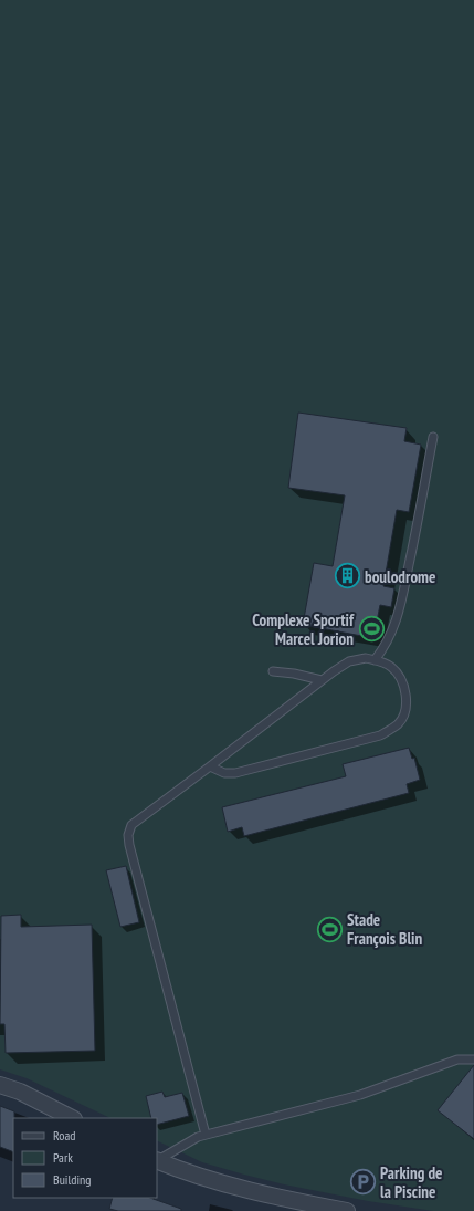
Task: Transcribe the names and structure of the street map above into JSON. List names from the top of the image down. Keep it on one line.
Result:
{"places":{"building":["boulodrome"],"sports":["Complexe Sportif Marcel Jorion","Stade François Blin"],"parking":["Parking de la Piscine"]},"legend":["Road","Park","Building"]}
